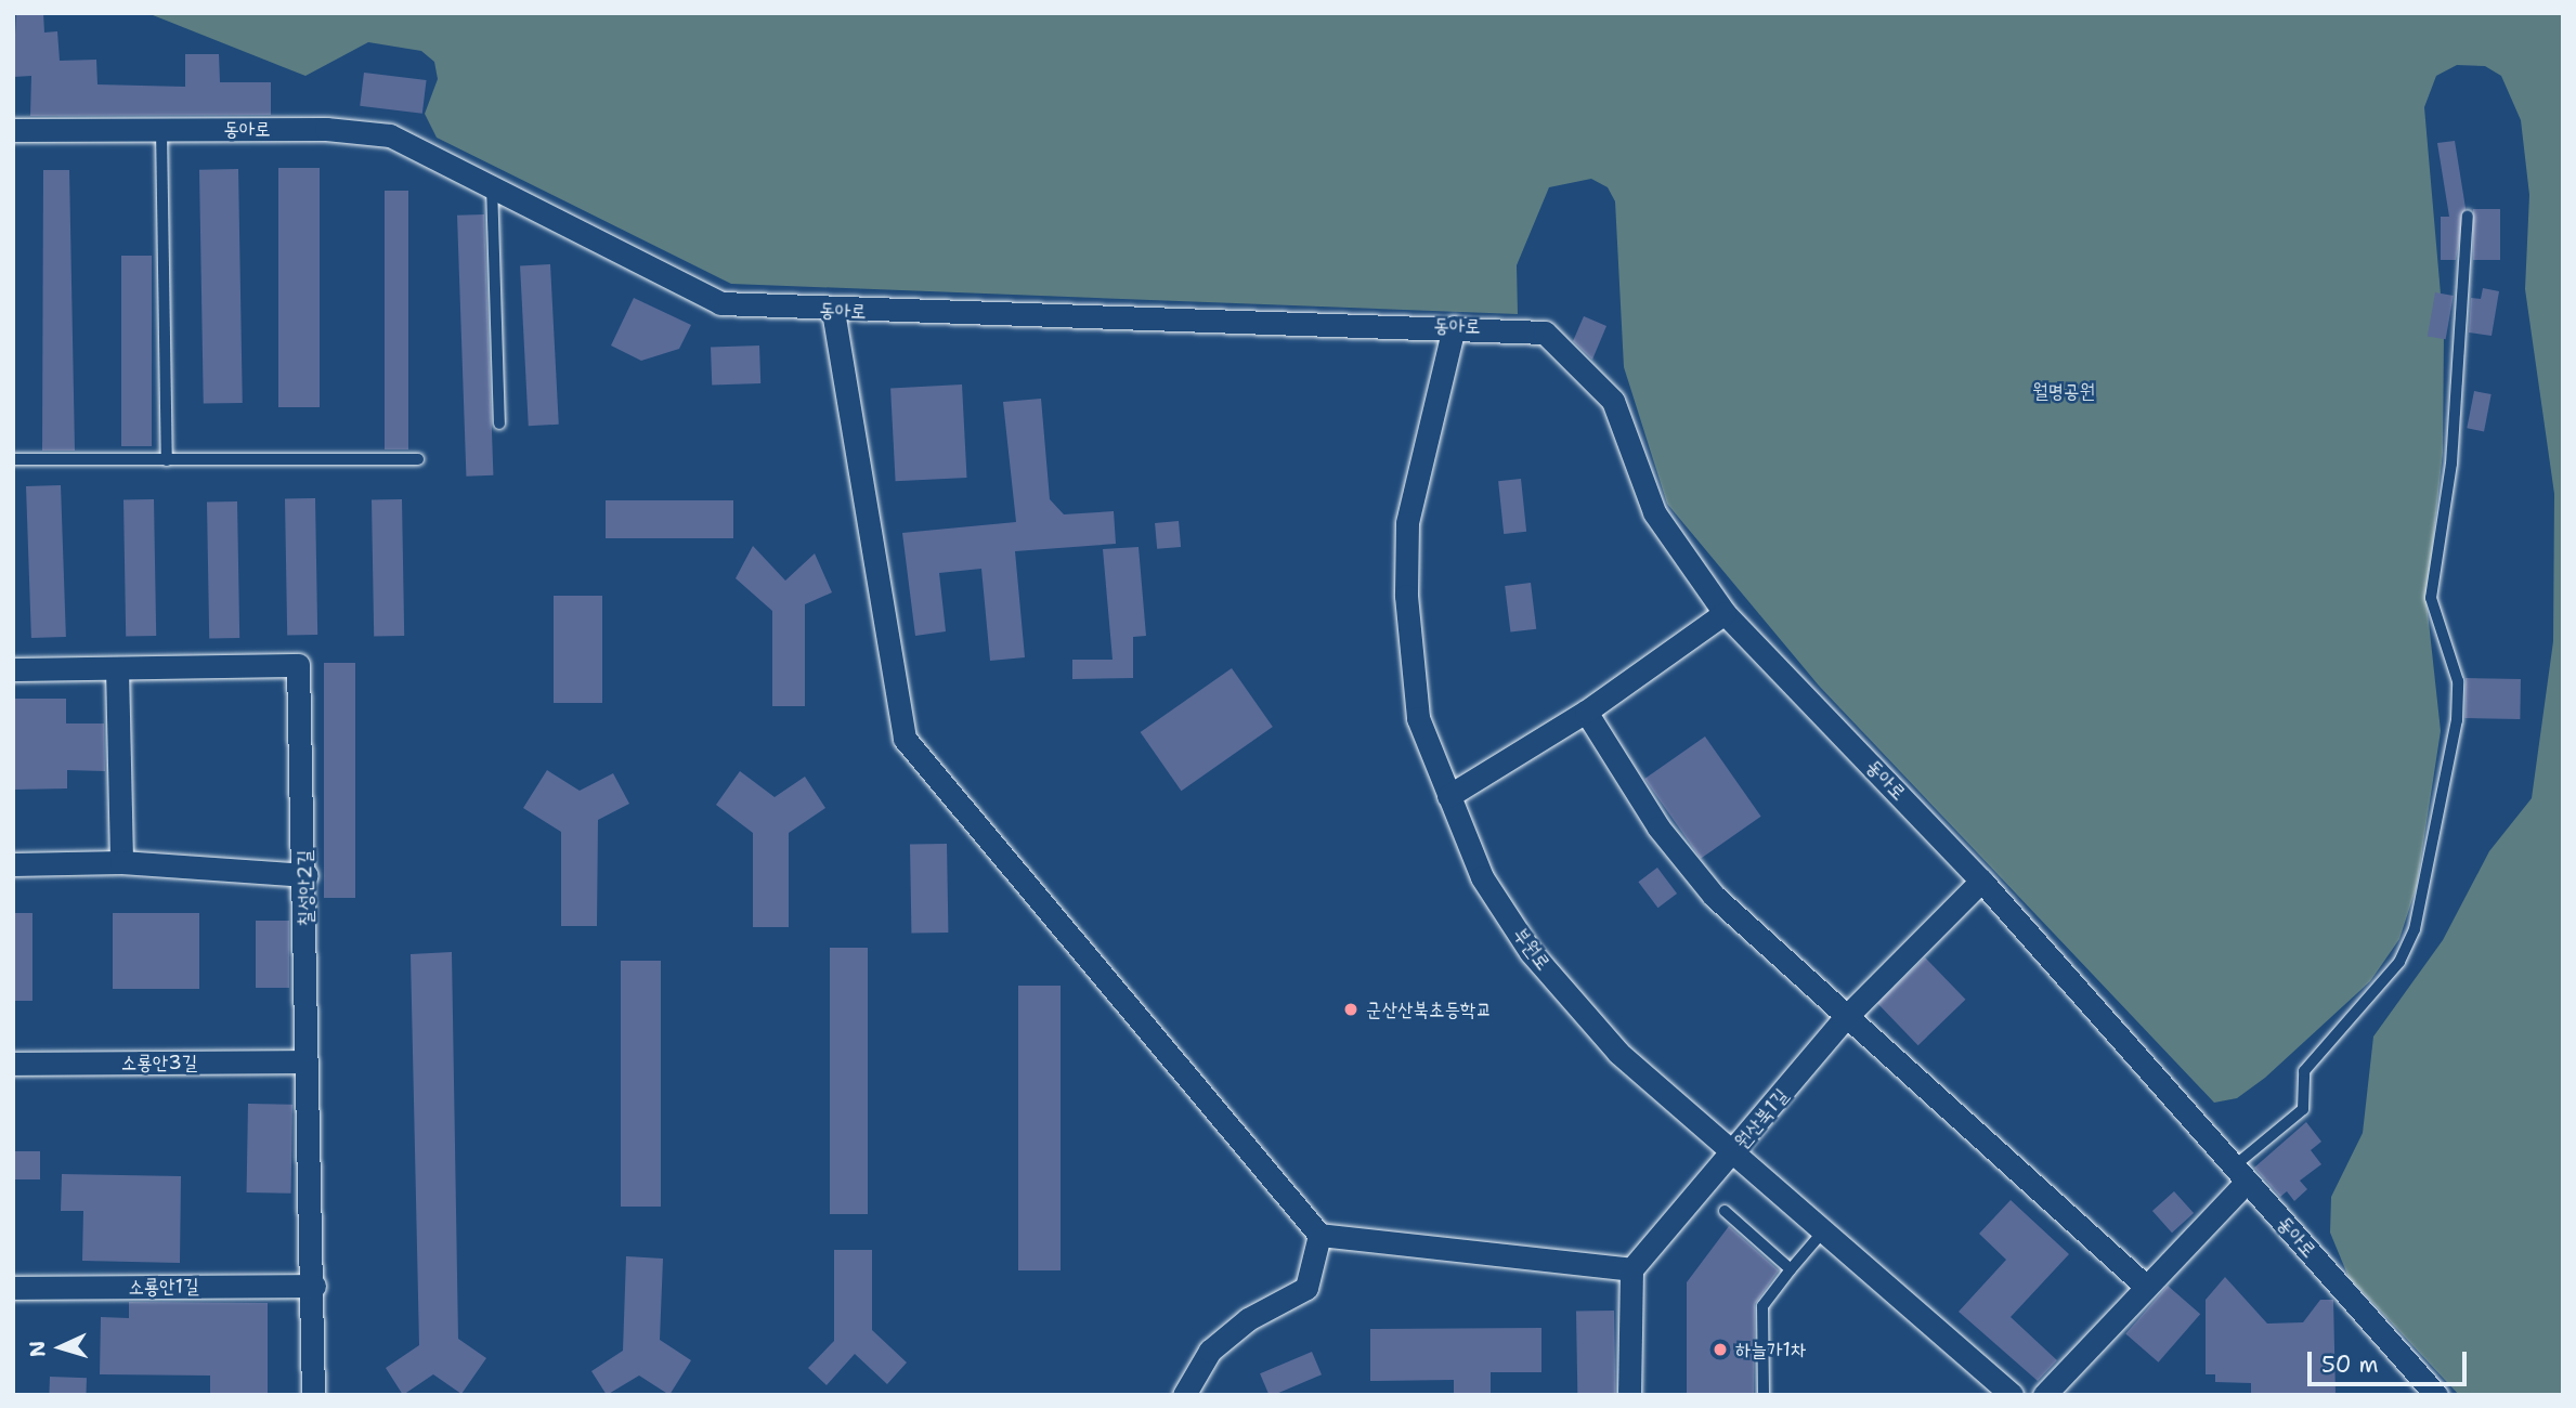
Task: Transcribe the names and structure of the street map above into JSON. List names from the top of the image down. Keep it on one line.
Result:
{"streets":{"street":["동아로","칠성안2길","부원로","소룡안3길","원산북1길","소룡안1길"]},"crossings":[["동아로","부원로"],["동아로","원산북1길"],["칠성안2길","소룡안3길"],["칠성안2길","소룡안1길"],["부원로","원산북1길"]],"parks":["월명공원"],"places":["군산산북초등학교","하늘가1차"],"scale_bar":"50 m","north":"left"}
